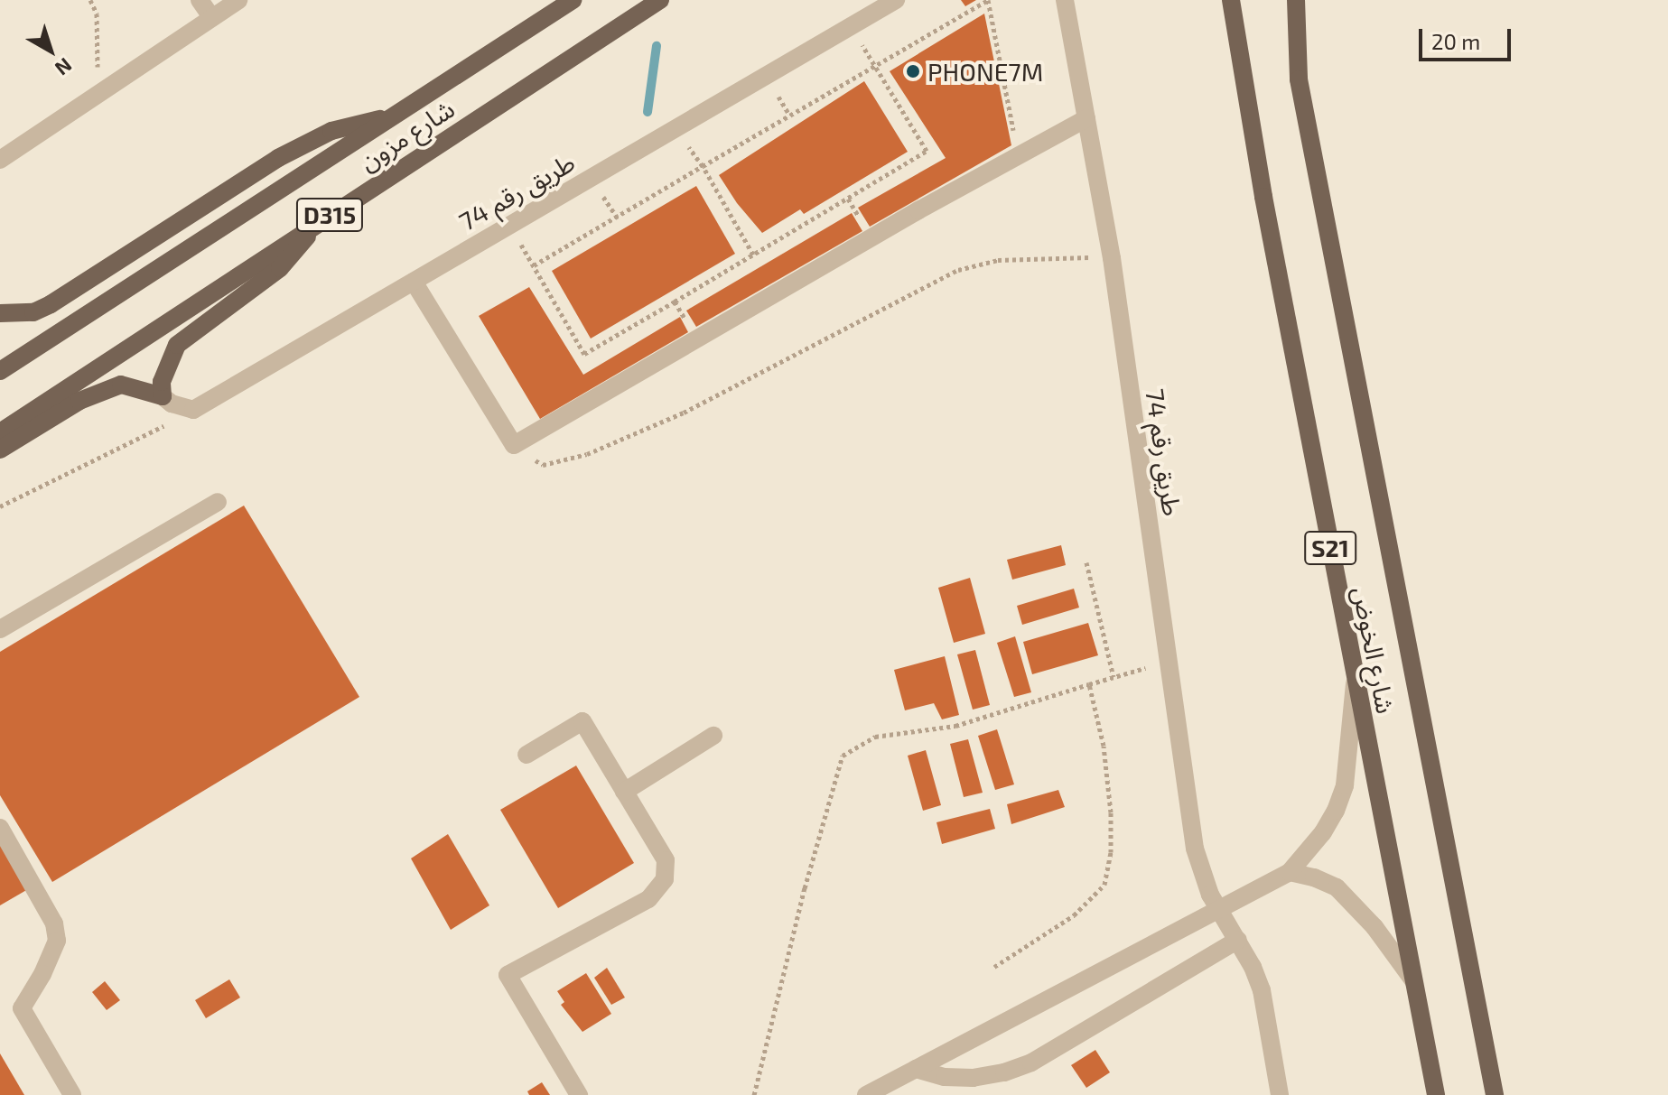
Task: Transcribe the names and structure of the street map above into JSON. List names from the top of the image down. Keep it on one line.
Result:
{"streets":{"main road":["شارع مزون","D315","S21","شارع الخوض"],"street":["طريق رقم 74"]},"places":["PHONE7M"],"scale_bar":"20 m","north":"bottom right"}
